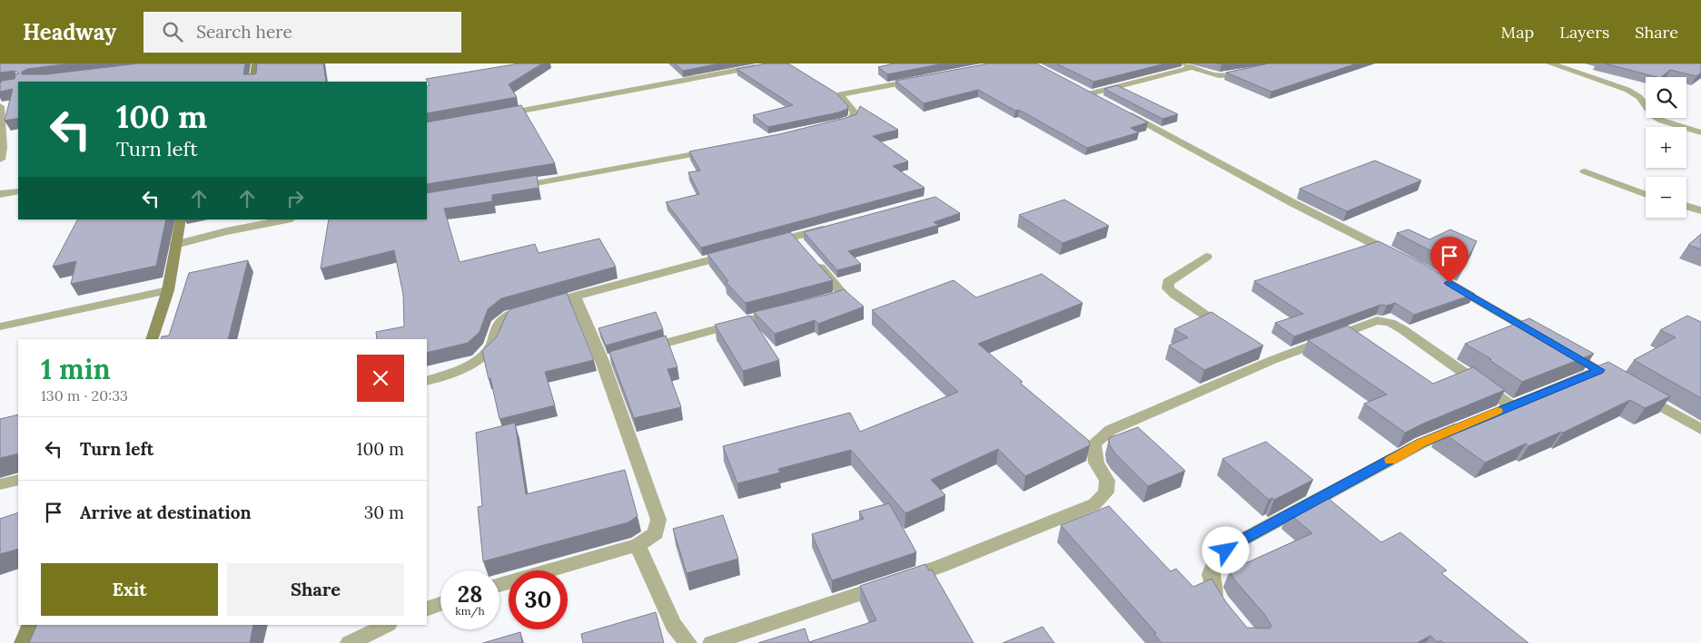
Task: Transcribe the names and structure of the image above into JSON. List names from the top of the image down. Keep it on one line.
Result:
{"page":{"header":"Headway","search":"Search here","nav":["Map","Layers","Share"],"map_buttons":["+","−"],"turn":["100 m","Turn left"],"heading":["1 min","130 m · 20:33"],"list":[{"name":"Turn left","value":"100 m"},{"name":"Arrive at destination","value":"30 m"}],"buttons":["Exit","Share"],"speed":"28 km/h","limit":"30"}}
